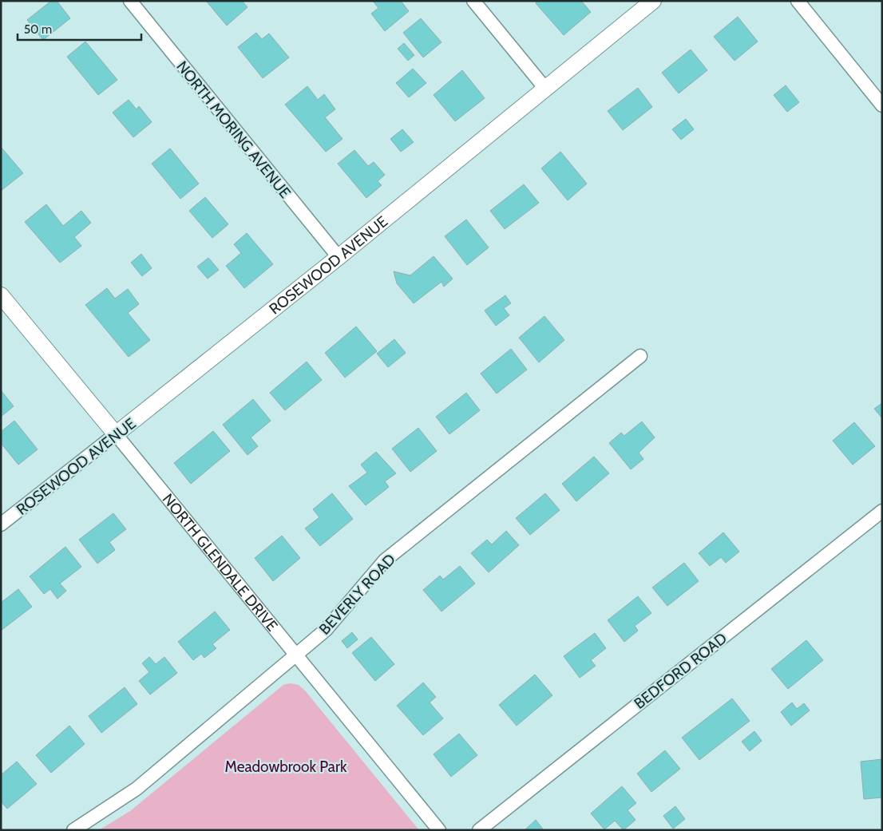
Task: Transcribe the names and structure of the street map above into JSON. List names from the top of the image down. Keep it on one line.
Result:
{"streets":{"street":["NORTH MORING AVENUE","ROSEWOOD AVENUE","NORTH GLENDALE DRIVE","BEVERLY ROAD","BEDFORD ROAD"]},"crossings":[["NORTH MORING AVENUE","ROSEWOOD AVENUE"],["ROSEWOOD AVENUE","NORTH GLENDALE DRIVE"],["NORTH GLENDALE DRIVE","BEVERLY ROAD"]],"parks":["Meadowbrook Park"],"scale_bar":"50 m"}
